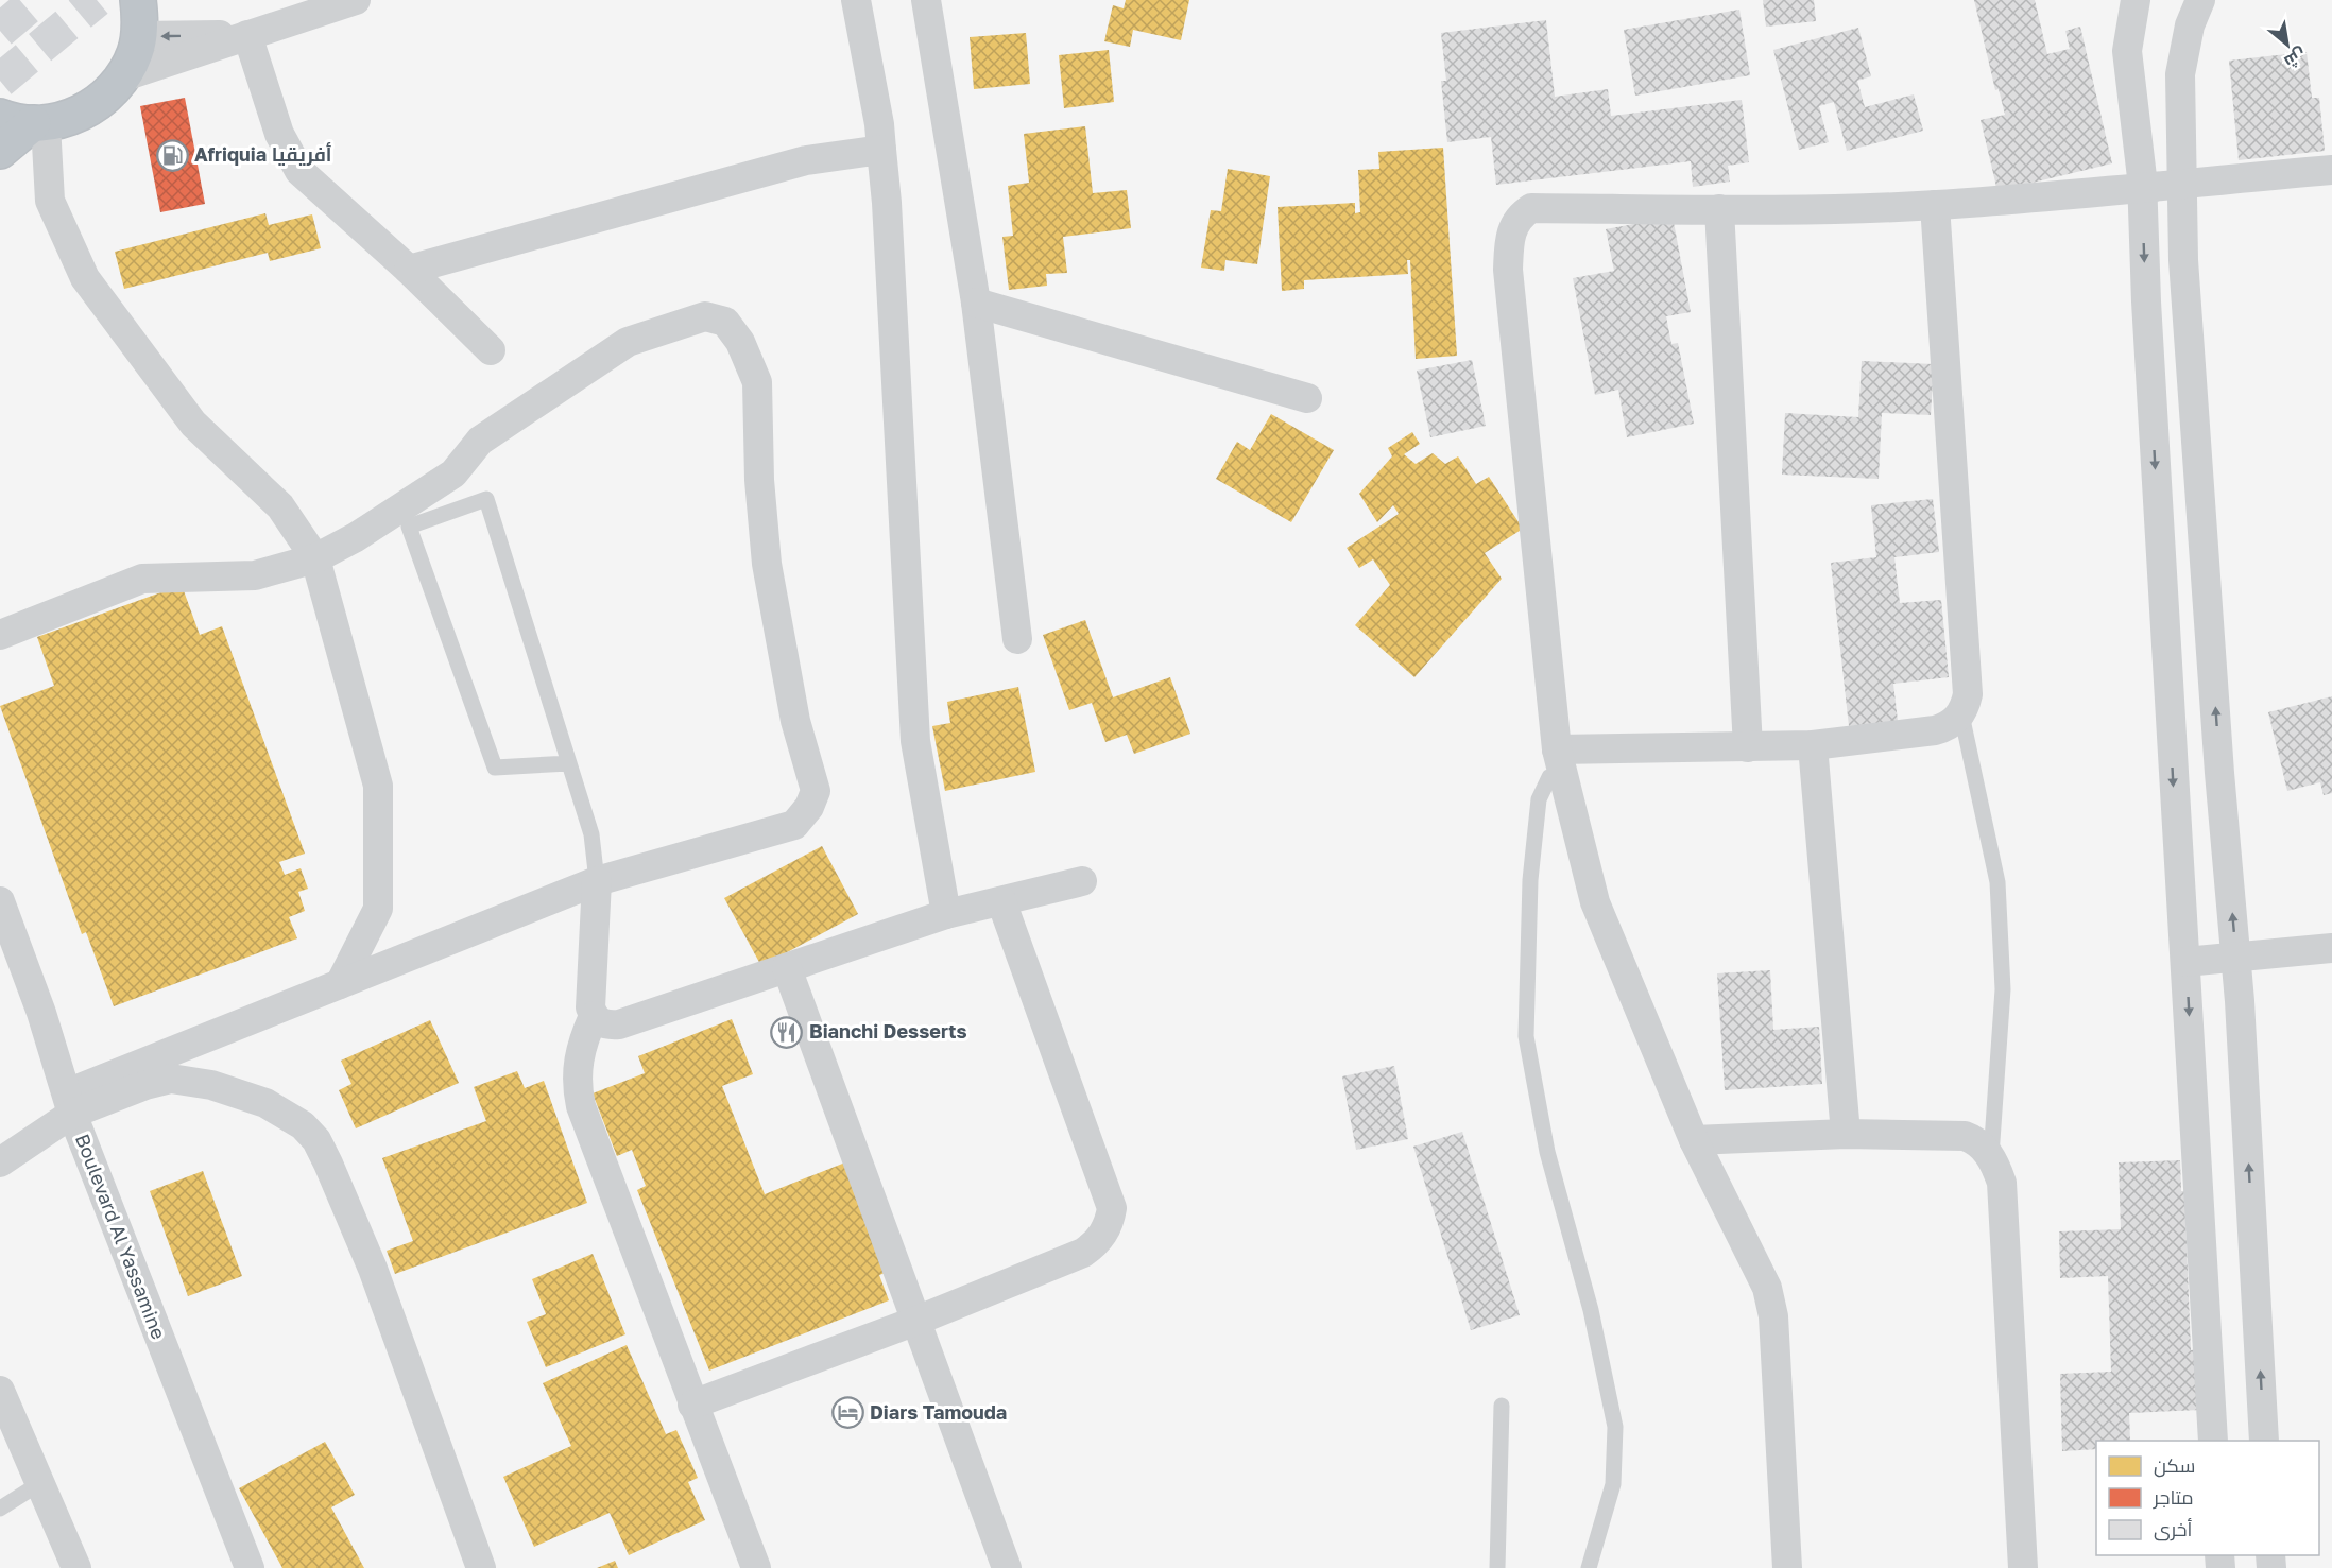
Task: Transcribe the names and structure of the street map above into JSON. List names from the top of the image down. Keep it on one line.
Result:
{"streets":{"street":["Boulevard Al Yassamine"]},"places":{"fuel station":["Afriquia أفريقيا"],"restaurant":["Bianchi Desserts"],"hotel":["Diars Tamouda"]},"legend":["سكن","متاجر","أخرى"],"north":"bottom right"}
